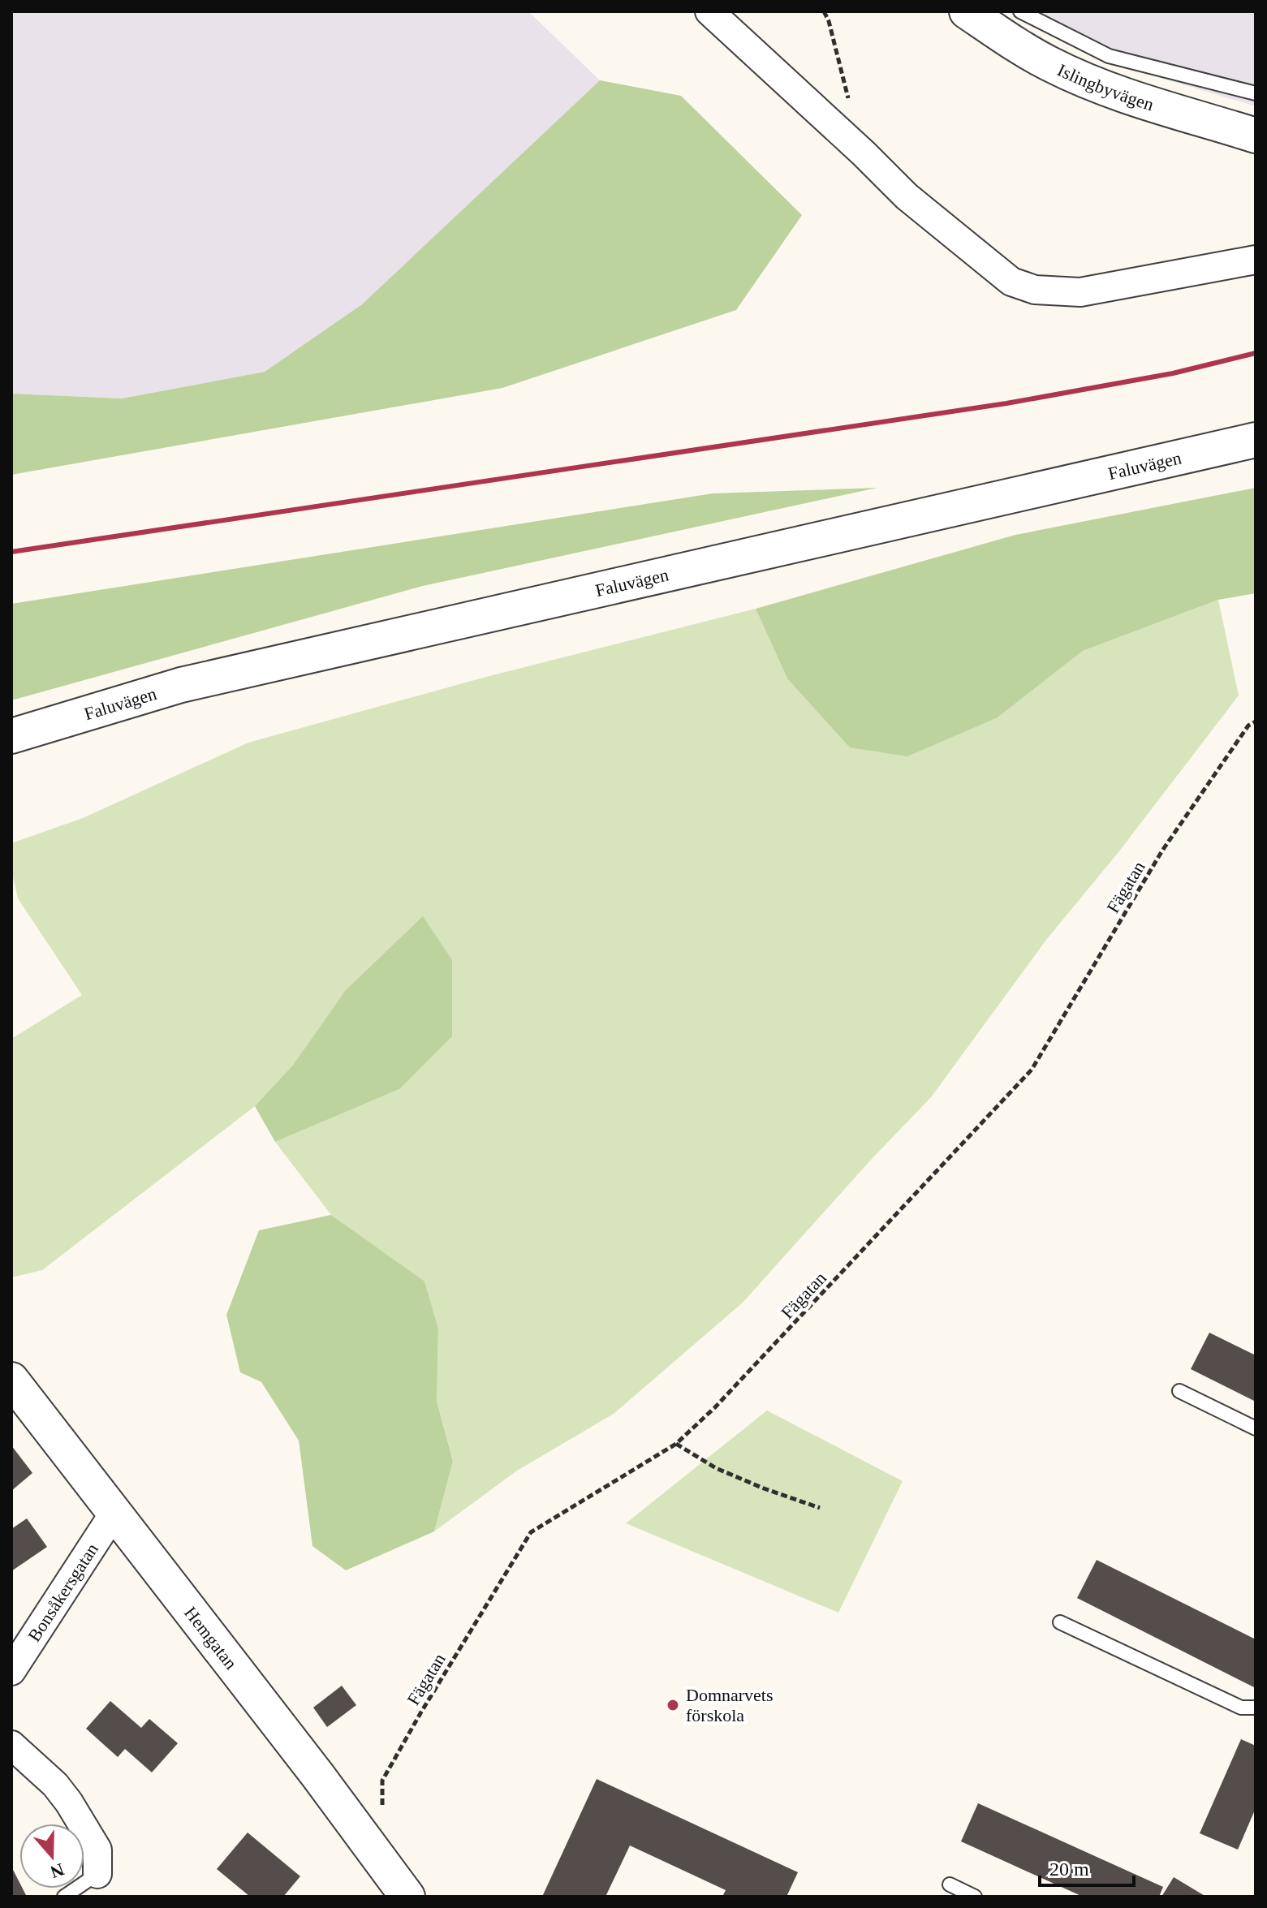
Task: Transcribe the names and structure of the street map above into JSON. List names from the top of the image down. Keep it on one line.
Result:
{"streets":{"street":["Islingbyvägen","Faluvägen","Bonsåkersgatan","Hemgatan"],"path":["Fägatan"]},"crossings":[["Fägatan","Hemgatan"],["Bonsåkersgatan","Hemgatan"]],"places":["Domnarvets förskola"],"scale_bar":"20 m","north":"bottom"}
